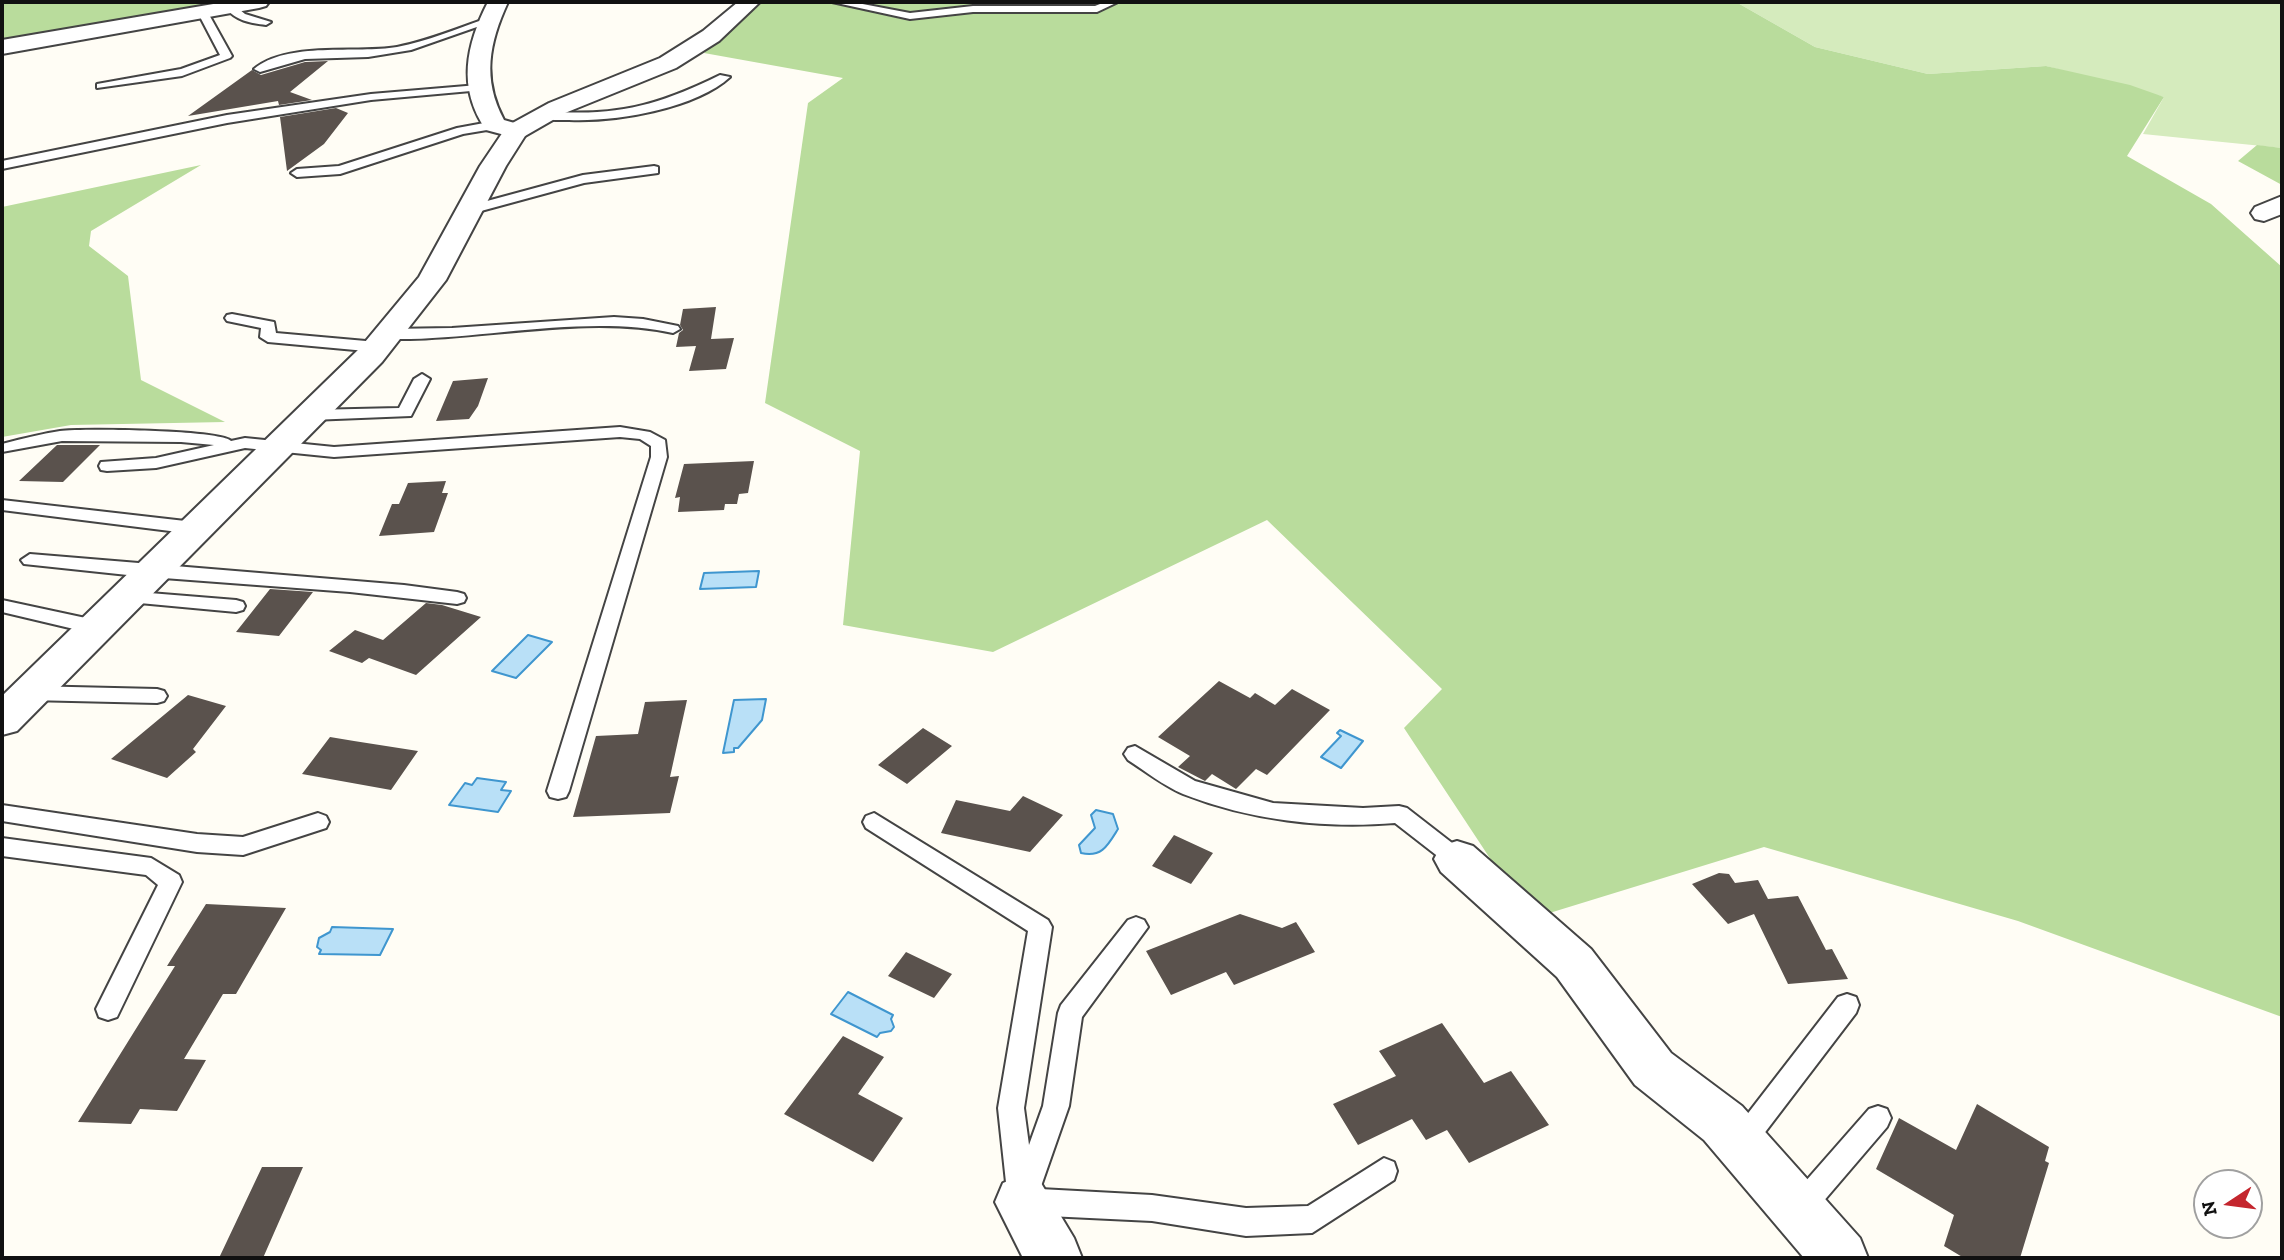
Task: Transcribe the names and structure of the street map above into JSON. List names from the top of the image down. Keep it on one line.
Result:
{"north":"left"}
